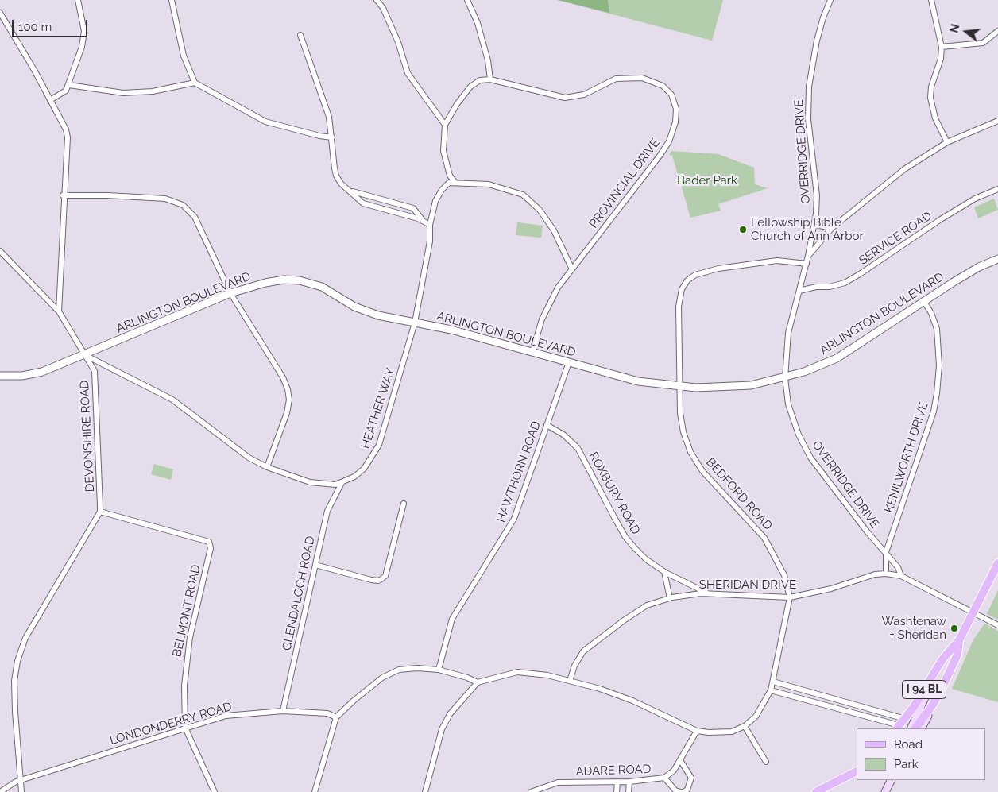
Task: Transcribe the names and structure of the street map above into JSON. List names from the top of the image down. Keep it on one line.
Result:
{"streets":{"main road":["I 94 BL"],"street":["OVERRIDGE DRIVE","PROVINCIAL DRIVE","SERVICE ROAD","ARLINGTON BOULEVARD","HEATHER WAY","DEVONSHIRE ROAD","KENILWORTH DRIVE","HAWTHORN ROAD","ROXBURY ROAD","BEDFORD ROAD","SHERIDAN DRIVE","GLENDALOCH ROAD","BELMONT ROAD","LONDONDERRY ROAD","ADARE ROAD"]},"crossings":[["OVERRIDGE DRIVE","SERVICE ROAD"],["OVERRIDGE DRIVE","ARLINGTON BOULEVARD"],["OVERRIDGE DRIVE","KENILWORTH DRIVE"],["OVERRIDGE DRIVE","BEDFORD ROAD"],["OVERRIDGE DRIVE","SHERIDAN DRIVE"],["PROVINCIAL DRIVE","ARLINGTON BOULEVARD"],["ARLINGTON BOULEVARD","HEATHER WAY"],["ARLINGTON BOULEVARD","DEVONSHIRE ROAD"],["ARLINGTON BOULEVARD","KENILWORTH DRIVE"],["ARLINGTON BOULEVARD","HAWTHORN ROAD"],["ARLINGTON BOULEVARD","BEDFORD ROAD"],["HEATHER WAY","DEVONSHIRE ROAD"],["HEATHER WAY","GLENDALOCH ROAD"],["DEVONSHIRE ROAD","BELMONT ROAD"],["KENILWORTH DRIVE","SHERIDAN DRIVE"],["HAWTHORN ROAD","ROXBURY ROAD"],["ROXBURY ROAD","SHERIDAN DRIVE"],["BEDFORD ROAD","SHERIDAN DRIVE"],["SHERIDAN DRIVE","I 94 BL"],["GLENDALOCH ROAD","LONDONDERRY ROAD"],["BELMONT ROAD","LONDONDERRY ROAD"]],"parks":["Bader Park"],"places":["Fellowship Bible Church of Ann Arbor","Washtenaw + Sheridan"],"legend":["Road","Park"],"scale_bar":"100 m","north":"left"}
